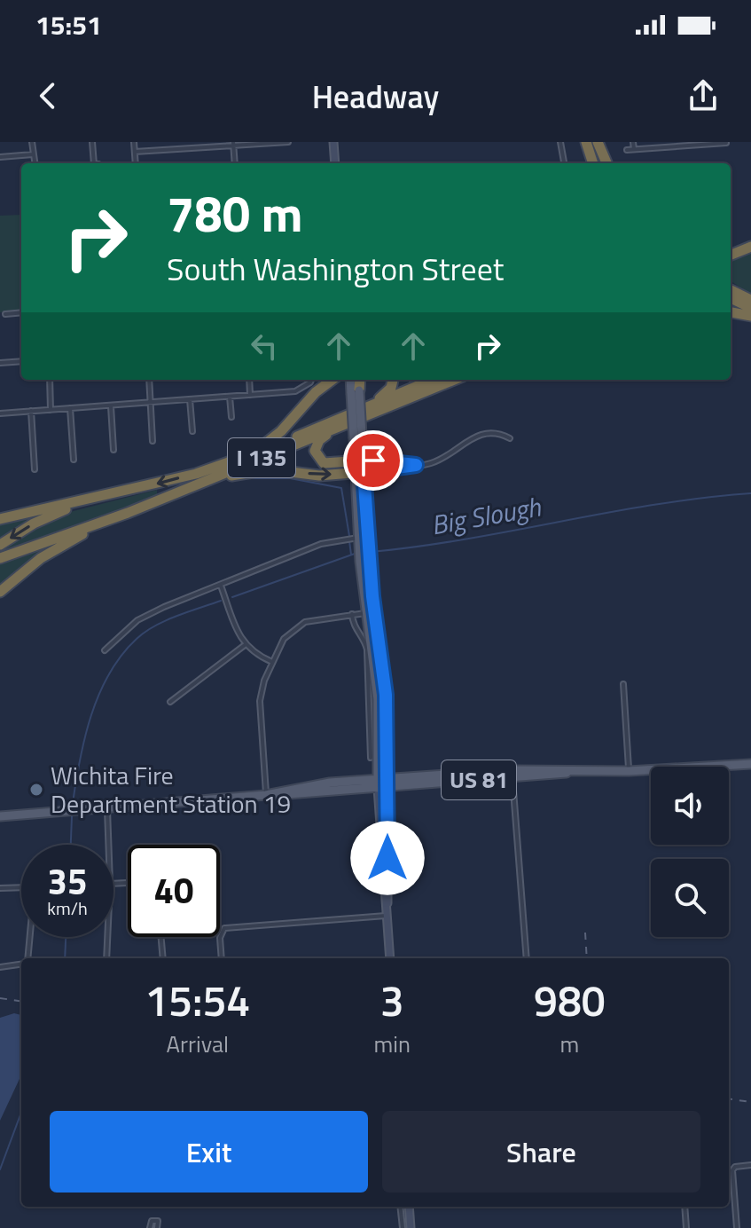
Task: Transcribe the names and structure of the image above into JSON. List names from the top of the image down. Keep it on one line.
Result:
{"streets":{"highway":["I 135"],"main road":["US 81"]},"water":["Big Slough"],"places":["Wichita Fire Department Station 19"],"page":{"status":"15:51","header":"Headway","turn":["780 m","South Washington Street"],"speed":"35 km/h","limit":"40","eta":["15:54","Arrival","3","min","980","m"],"buttons":["Exit","Share"]}}
